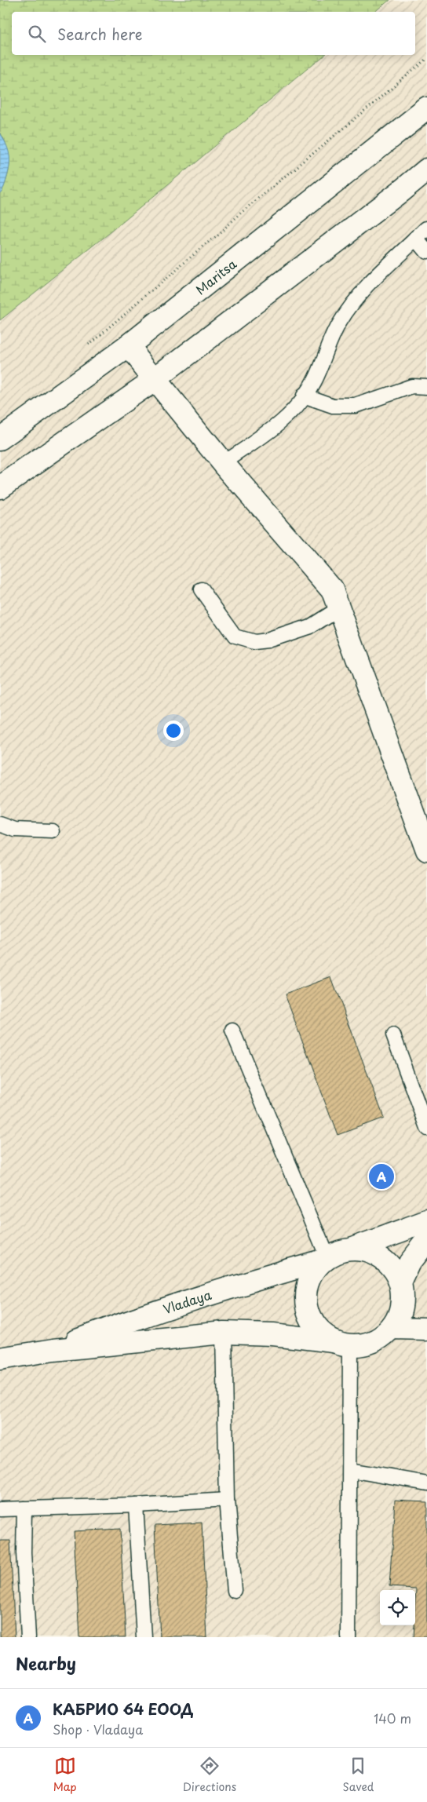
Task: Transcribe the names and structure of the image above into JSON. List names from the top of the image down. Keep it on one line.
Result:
{"streets":{"street":["Maritsa","Vladaya"]},"page":{"search":"Search here","pins":"A","heading":"Nearby","list":[{"mark":"A","name":"КАБРИО 64 ЕООД","note":"Shop · Vladaya","value":"140 m"}],"nav":["Map","Directions","Saved"]}}
